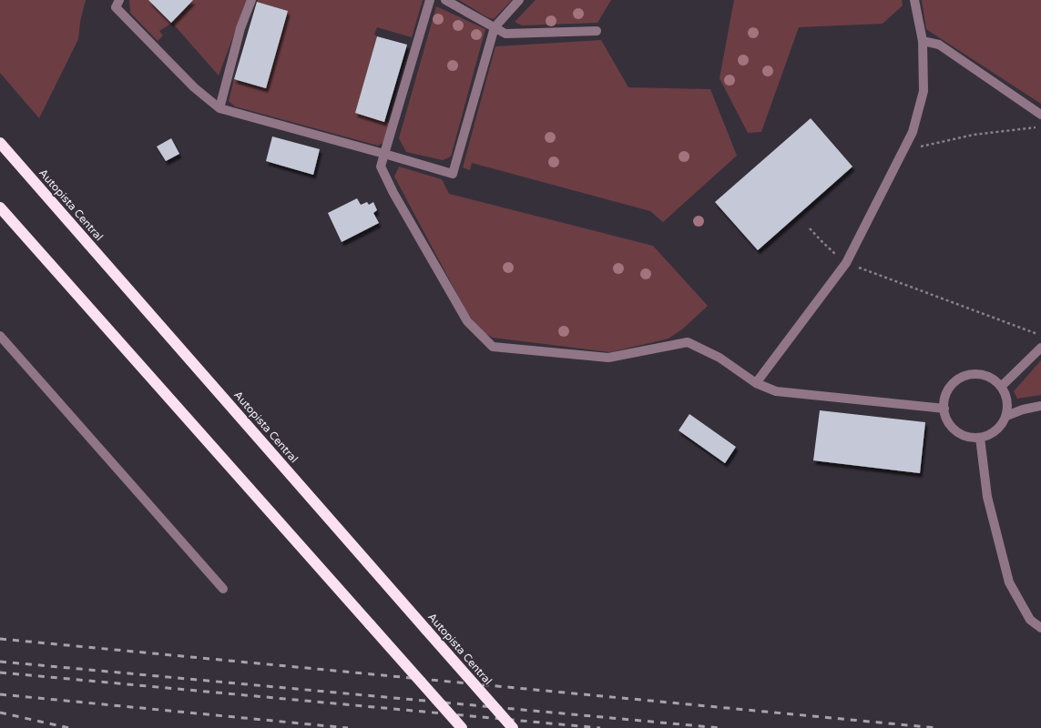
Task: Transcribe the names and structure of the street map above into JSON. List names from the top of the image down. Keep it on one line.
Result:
{"streets":{"highway":["Autopista Central"]}}
